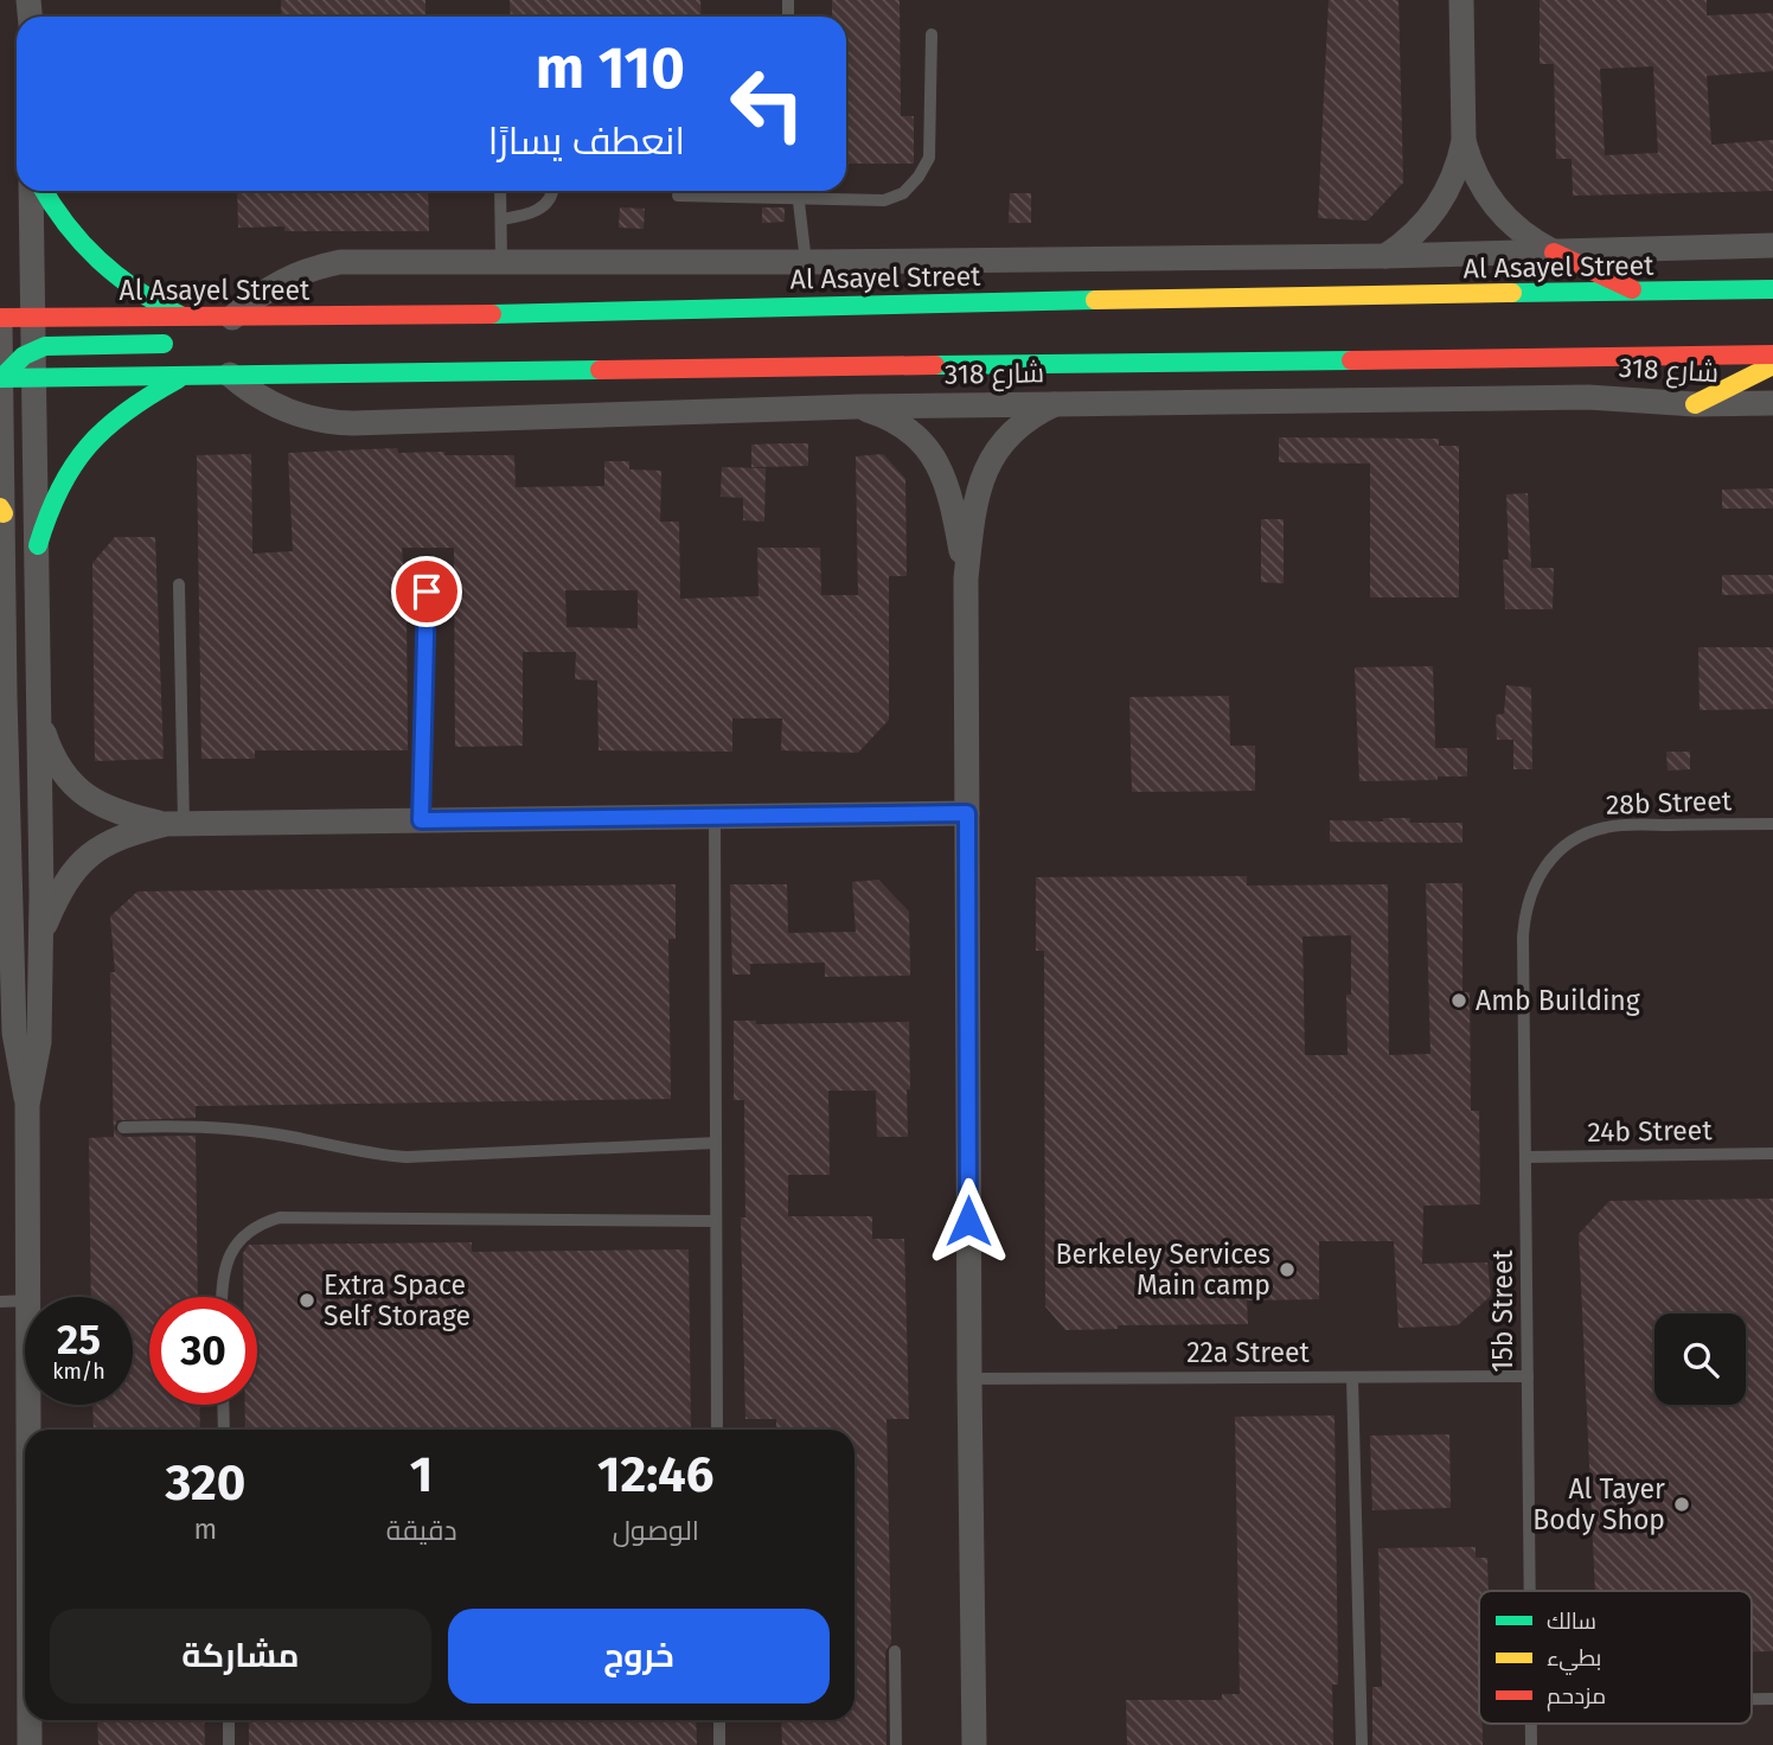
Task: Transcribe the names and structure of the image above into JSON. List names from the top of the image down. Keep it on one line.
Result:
{"streets":{"main road":["Al Asayel Street"],"street":["شارع 318"],"lane":["28b Street","24b Street","15b Street","22a Street"]},"crossings":[["28b Street","15b Street"],["24b Street","15b Street"],["15b Street","22a Street"]],"places":["Amb Building","Berkeley Services Main camp","Extra Space Self Storage","Al Tayer Body Shop"],"legend":["سالك","بطيء","مزدحم"],"page":{"turn":["110 m","انعطف يسارًا"],"speed":"25 km/h","limit":"30","eta":["12:46","الوصول","1","دقيقة","320","m"],"buttons":["خروج","مشاركة"]}}
